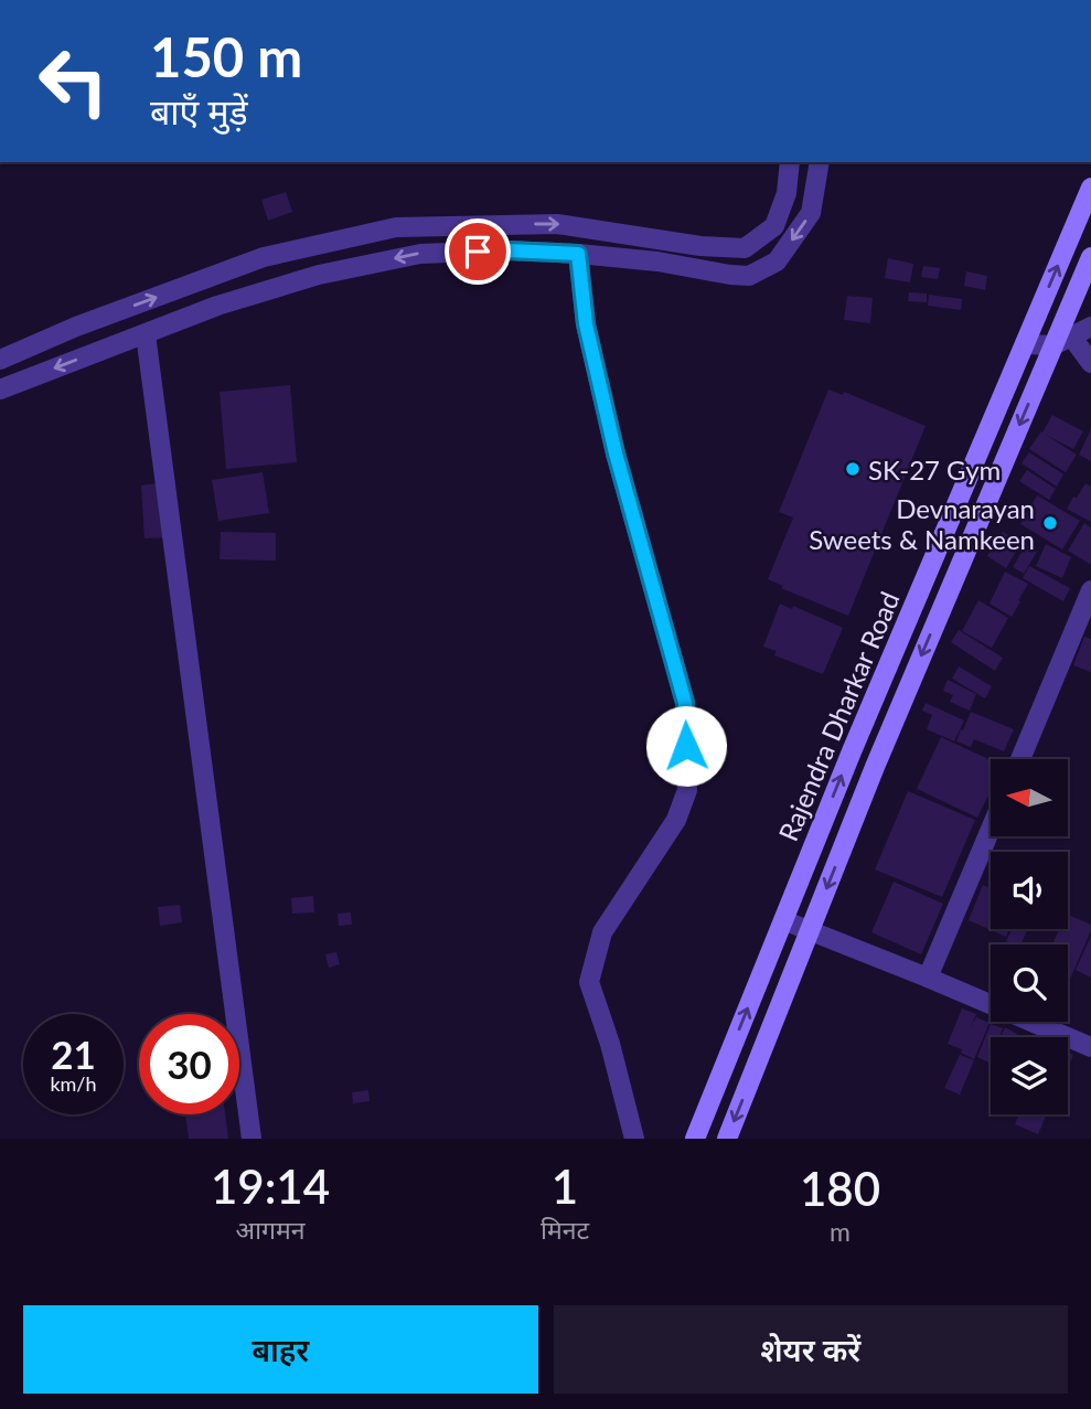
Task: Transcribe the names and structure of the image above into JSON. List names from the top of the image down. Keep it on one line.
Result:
{"streets":{"main road":["Rajendra Dharkar Road"]},"places":["SK-27 Gym","Devnarayan Sweets & Namkeen"],"north":"left","page":{"turn":["150 m","बाएँ मुड़ें"],"speed":"21 km/h","limit":"30","eta":["19:14","आगमन","1","मिनट","180","m"],"buttons":["बाहर","शेयर करें"]}}
